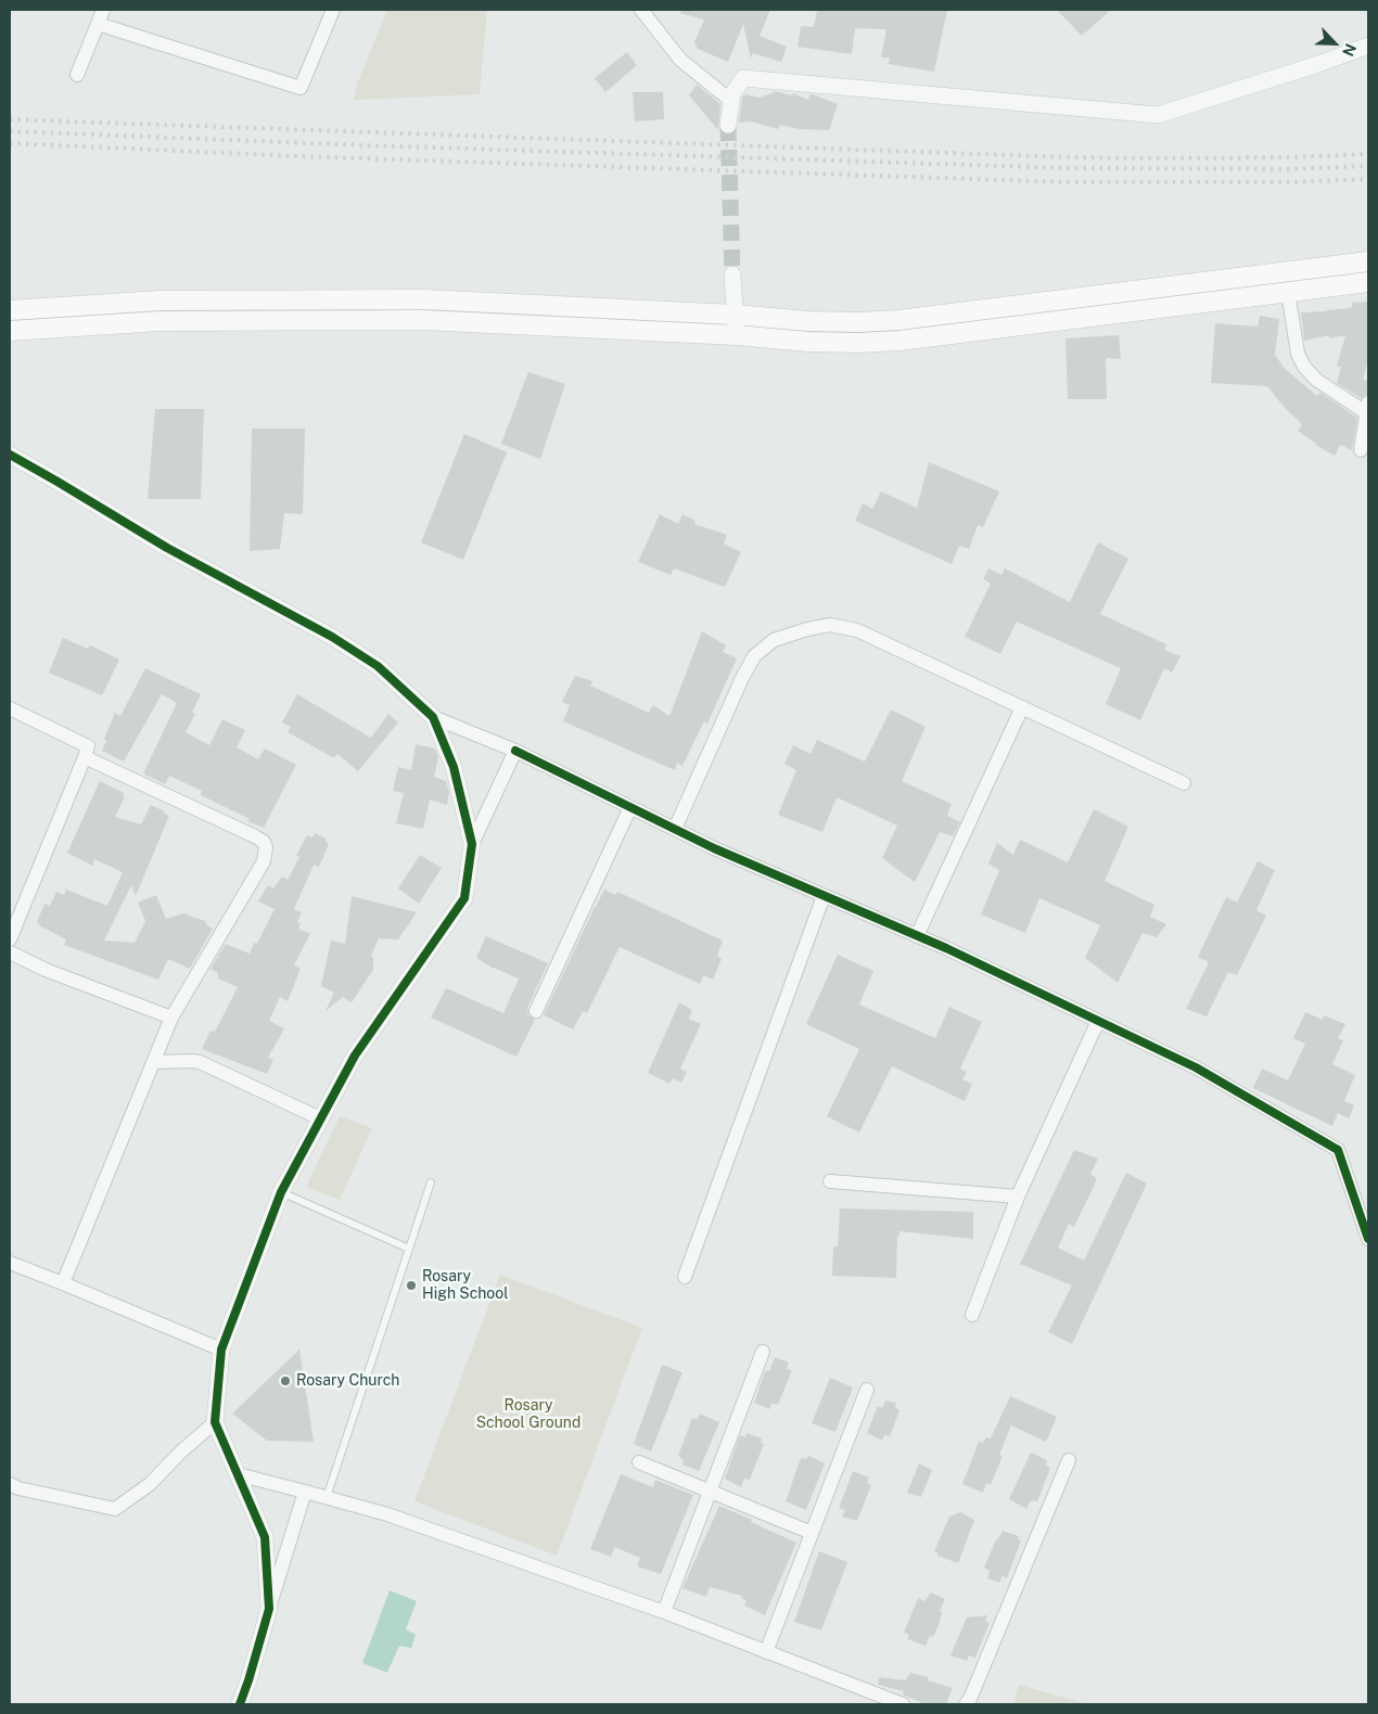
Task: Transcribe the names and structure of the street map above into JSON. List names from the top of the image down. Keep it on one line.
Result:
{"parks":["Rosary School Ground"],"places":["Rosary High School","Rosary Church"],"north":"bottom right"}
